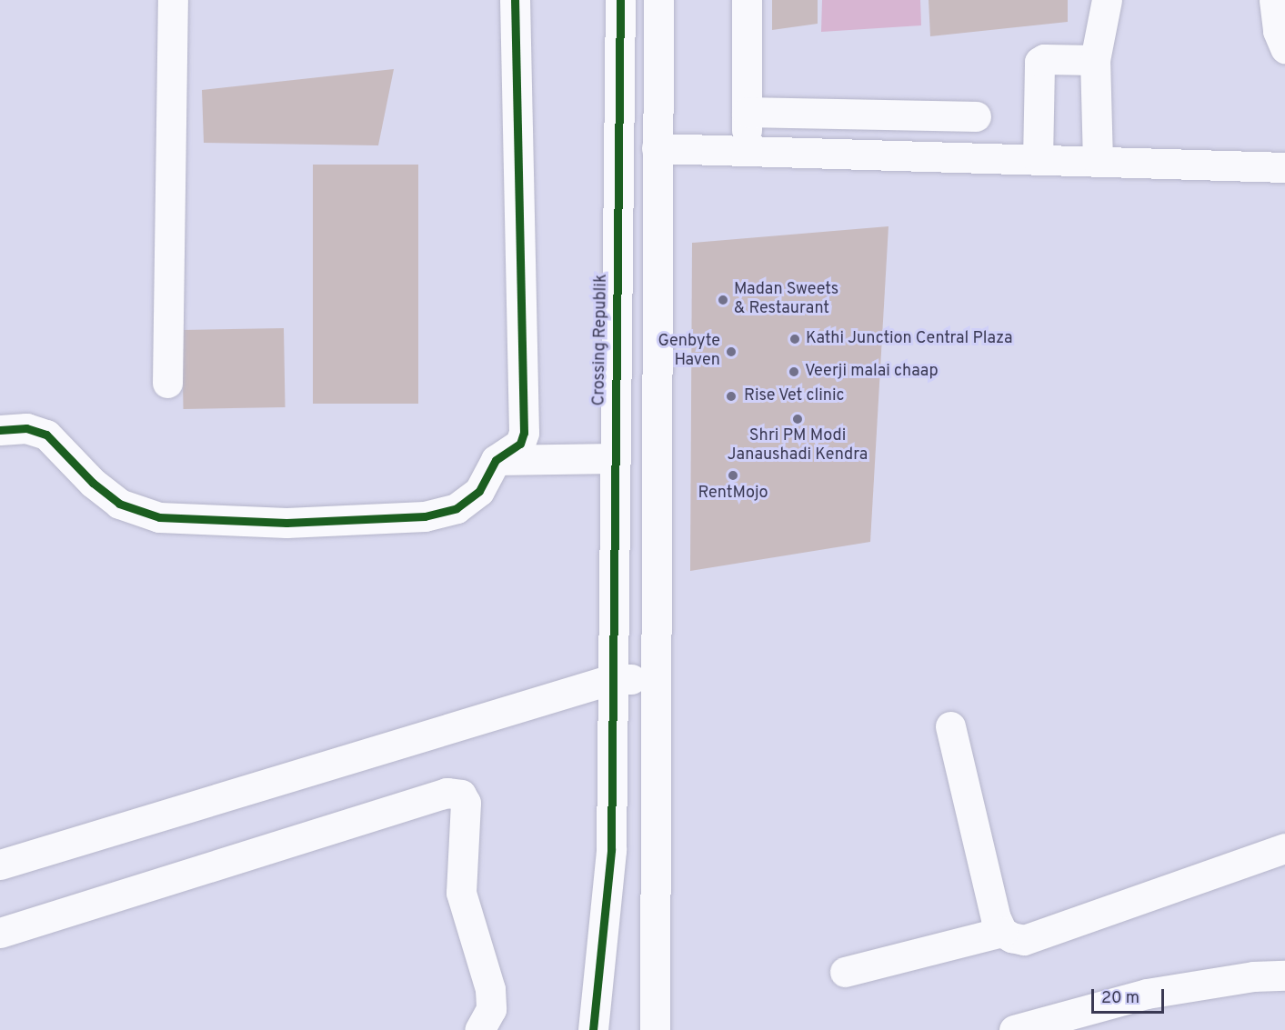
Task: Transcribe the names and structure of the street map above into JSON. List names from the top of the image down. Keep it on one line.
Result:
{"streets":{"street":["Crossing Republik"]},"places":["Madan Sweets & Restaurant","Kathi Junction Central Plaza","Genbyte Haven","Veerji malai chaap","Rise Vet clinic","Shri PM Modi Janaushadi Kendra","RentMojo"],"scale_bar":"20 m"}
